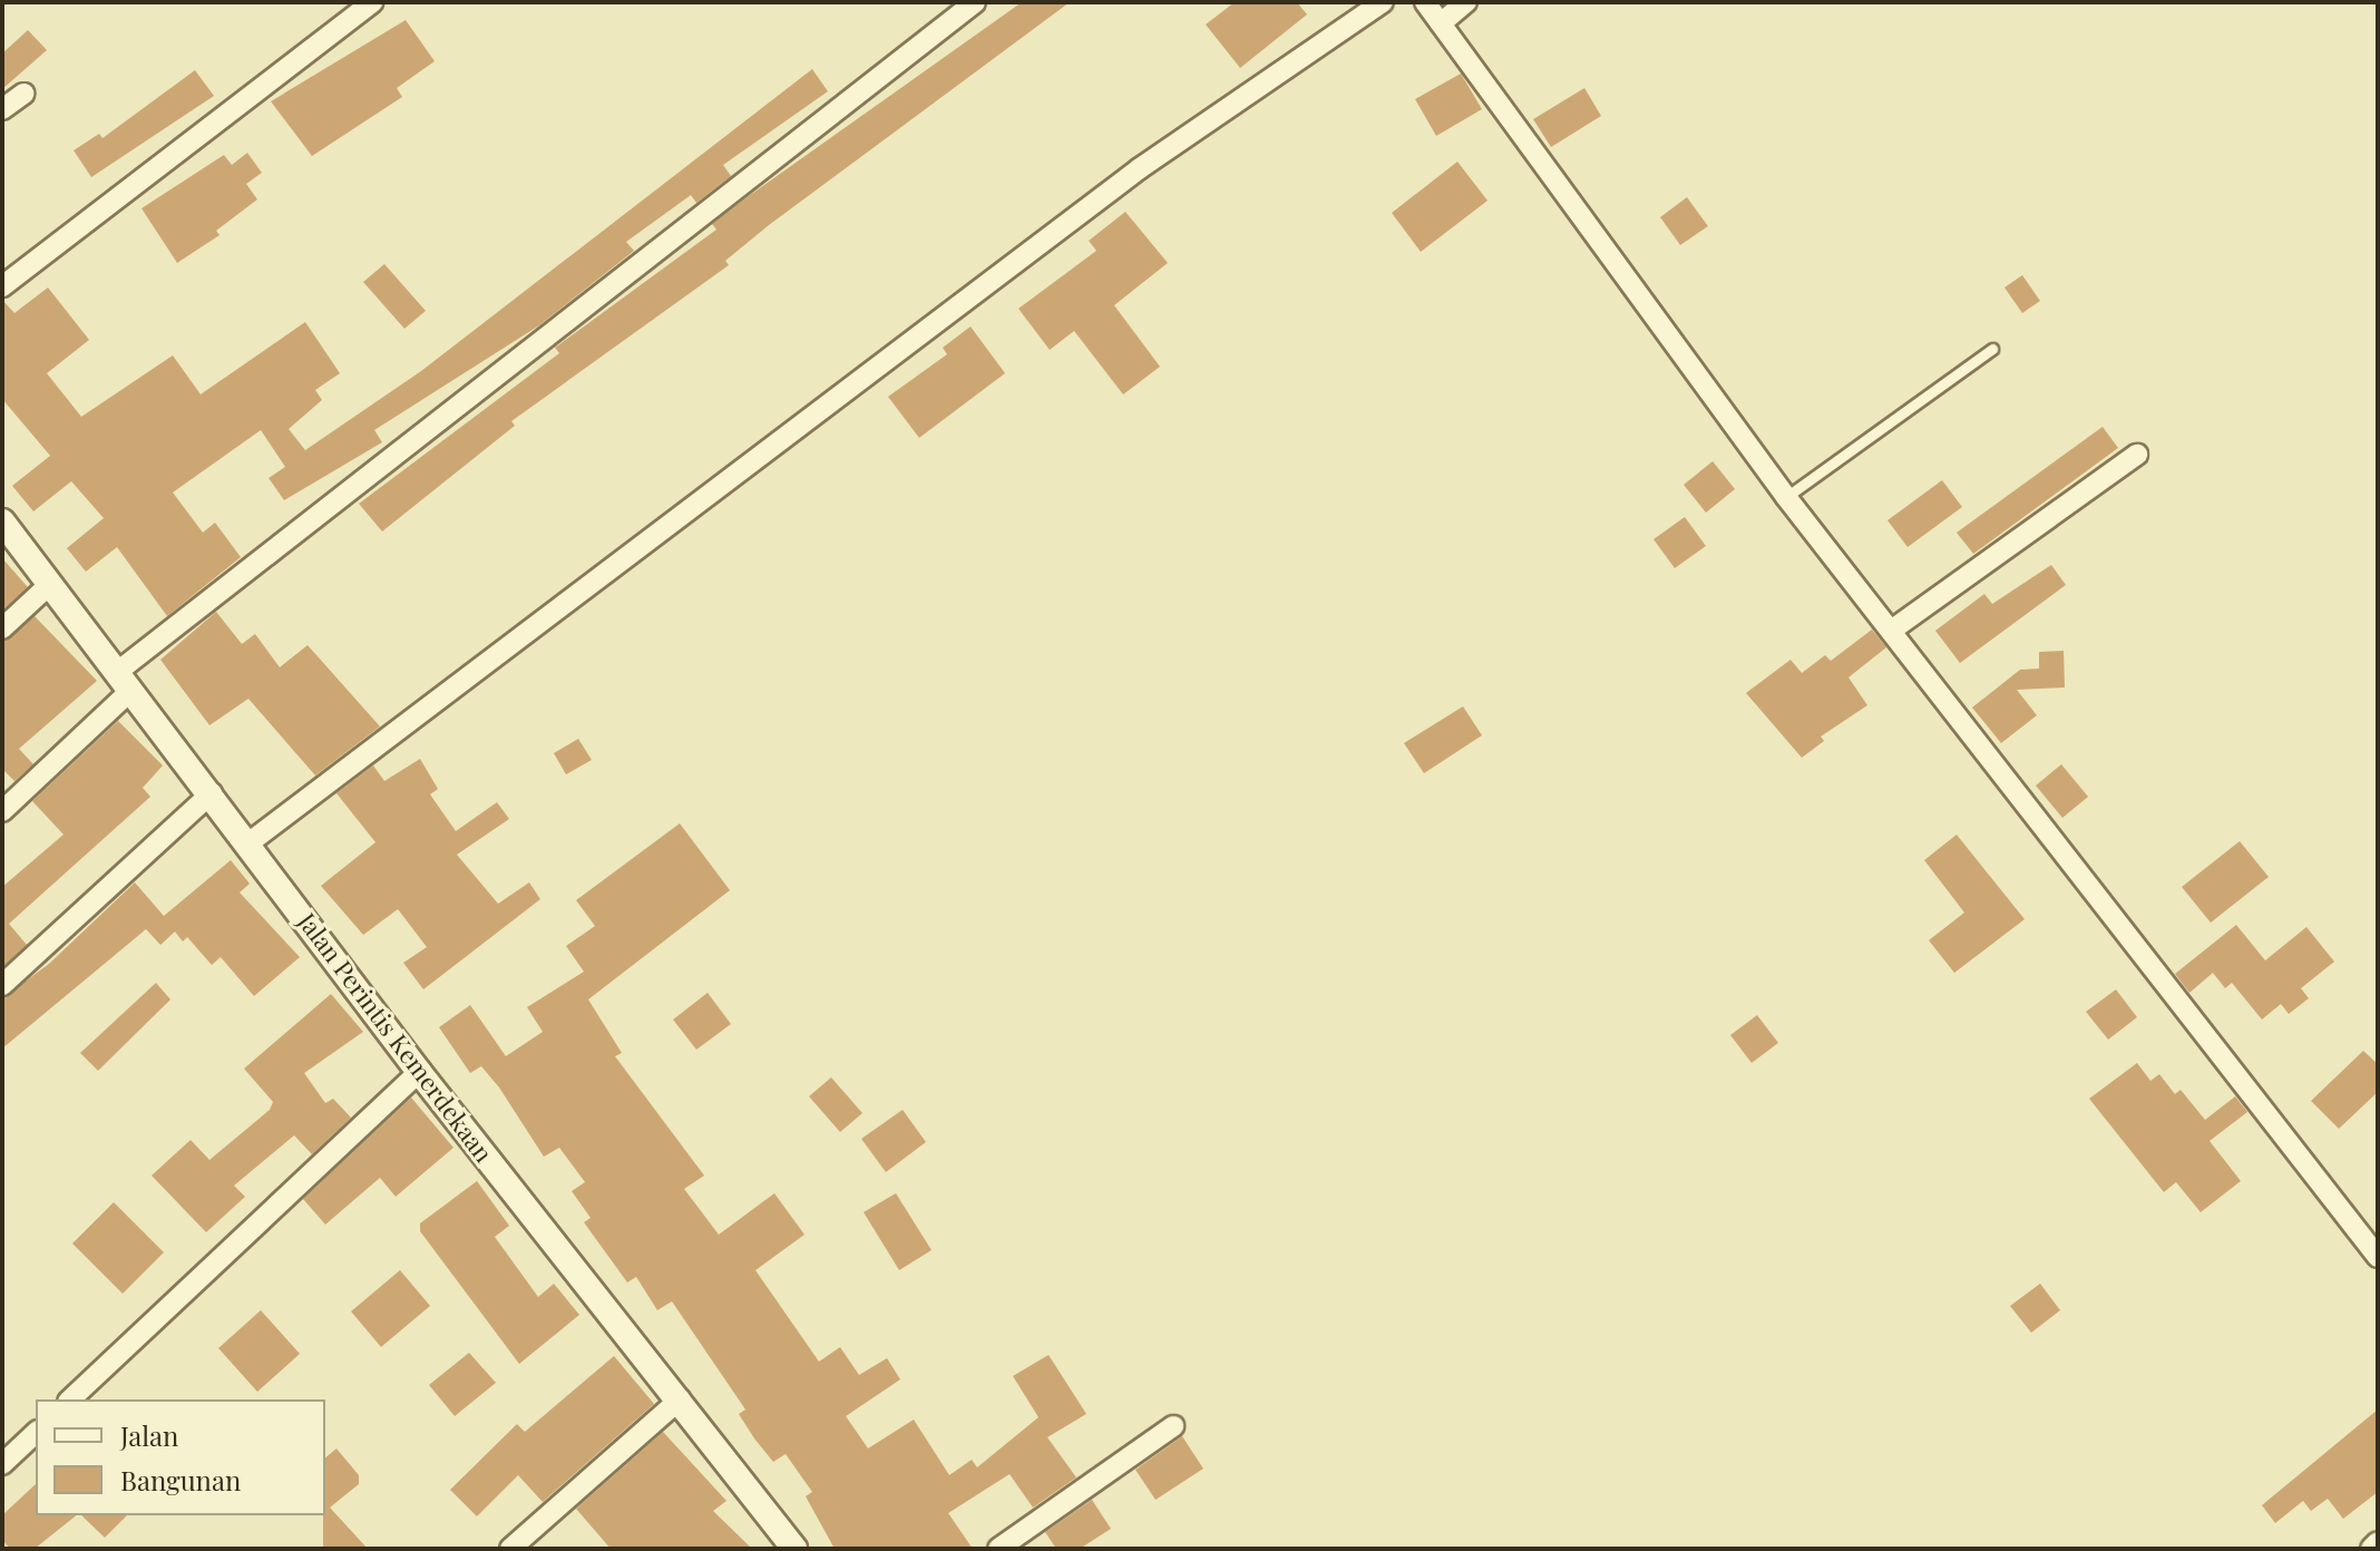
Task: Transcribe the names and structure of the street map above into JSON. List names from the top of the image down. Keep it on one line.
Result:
{"streets":{"street":["Jalan Perintis Kemerdekaan"]},"legend":["Jalan","Bangunan"]}
